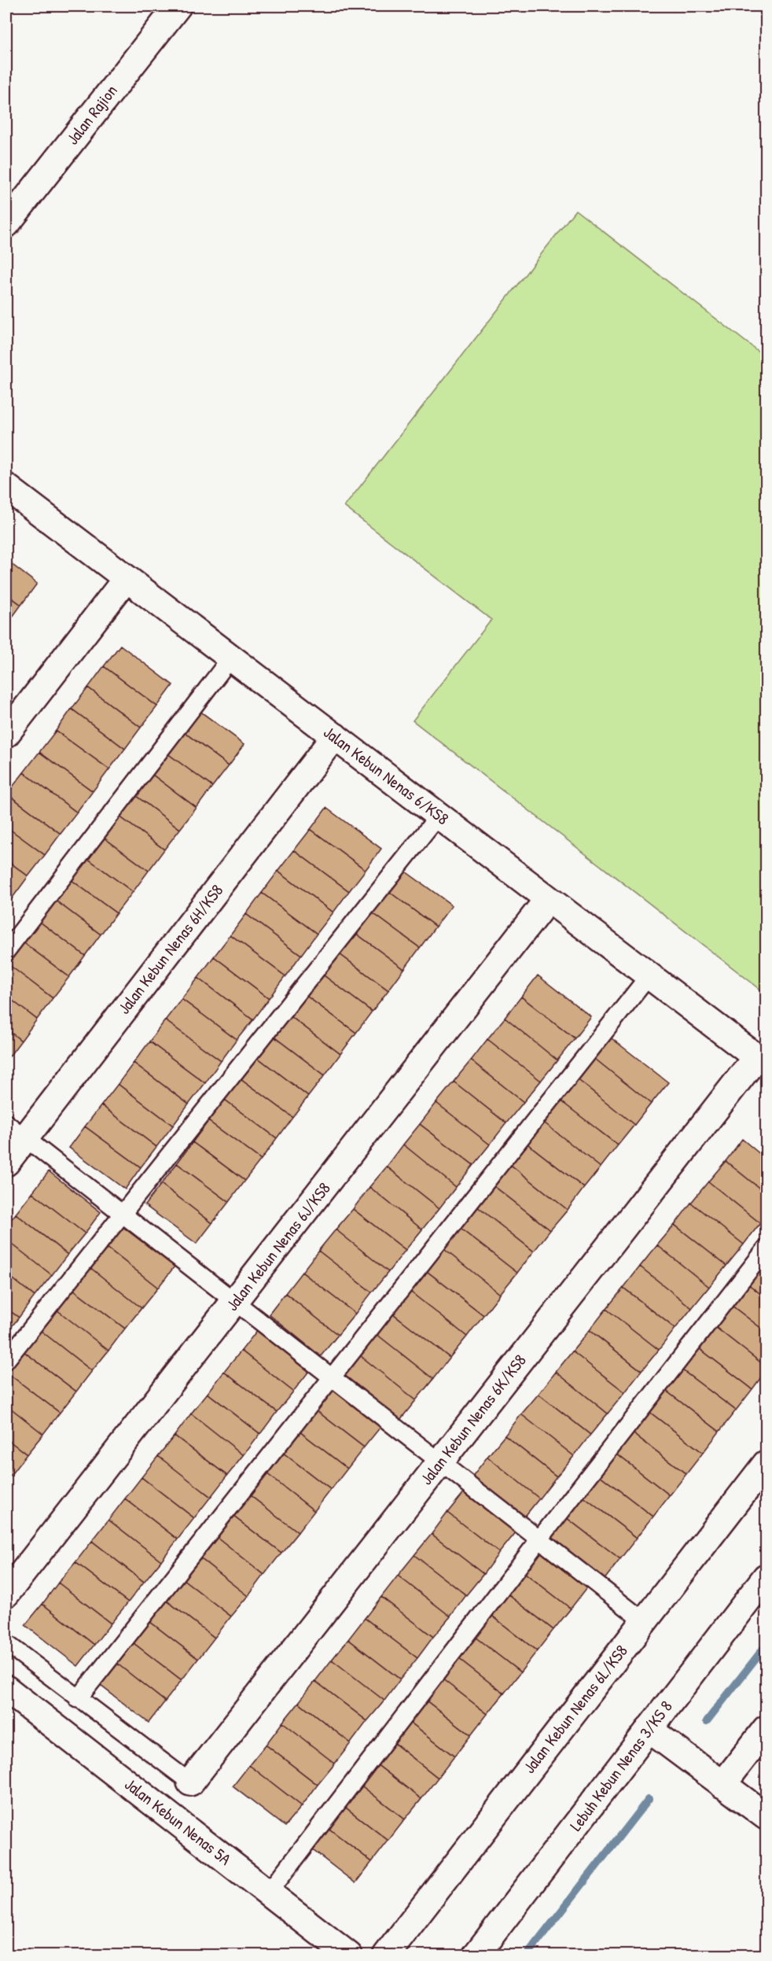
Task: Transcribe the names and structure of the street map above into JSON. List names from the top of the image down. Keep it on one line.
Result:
{"streets":{"street":["Jalan Rajion","Jalan Kebun Nenas 6/KS8","Jalan Kebun Nenas 6H/KS8","Jalan Kebun Nenas 6J/KS8","Jalan Kebun Nenas 6K/KS8","Jalan Kebun Nenas 6L/KS8","Lebuh Kebun Nenas 3/KS 8","Jalan Kebun Nenas 5A"]},"crossings":[["Jalan Kebun Nenas 6/KS8","Jalan Kebun Nenas 6H/KS8"],["Jalan Kebun Nenas 6/KS8","Jalan Kebun Nenas 6J/KS8"],["Jalan Kebun Nenas 6/KS8","Jalan Kebun Nenas 6K/KS8"]]}
